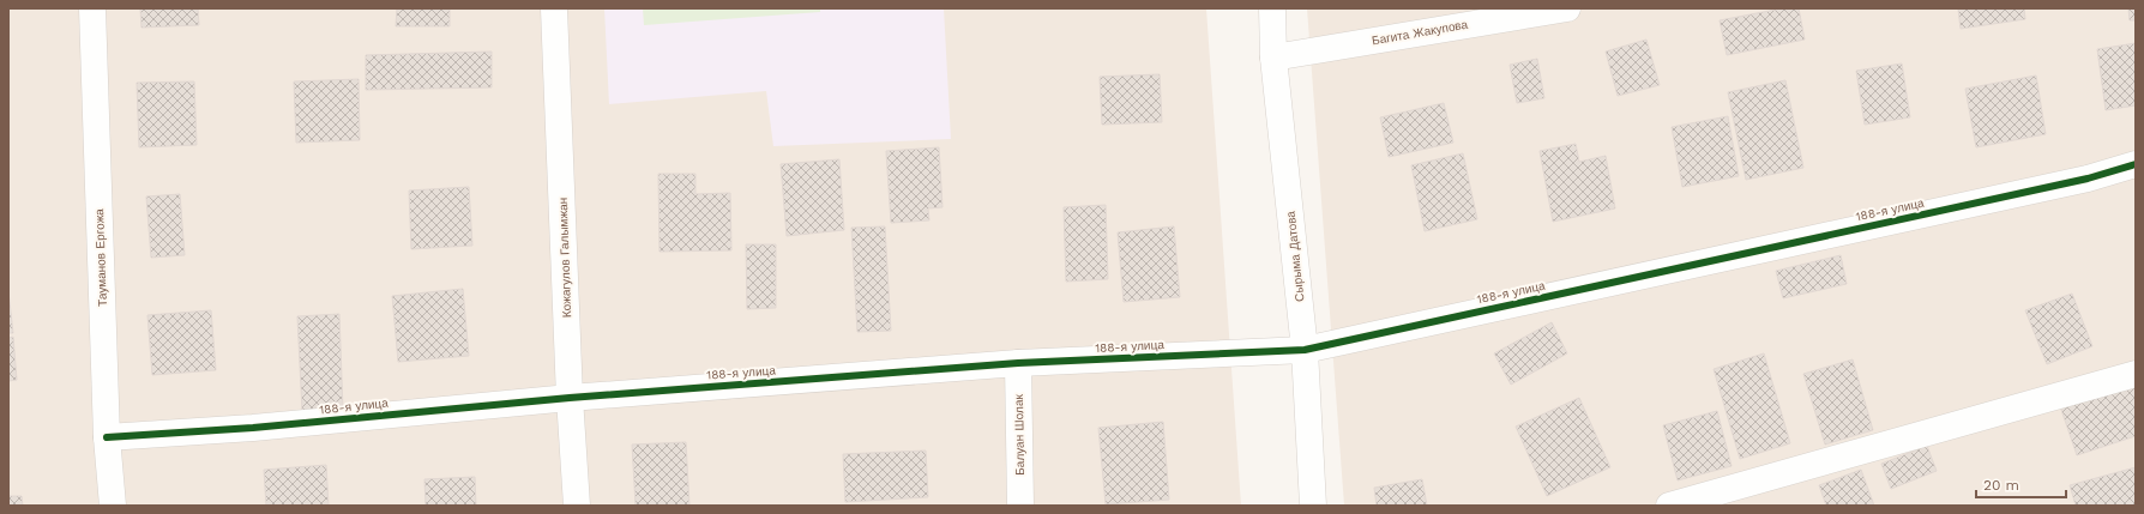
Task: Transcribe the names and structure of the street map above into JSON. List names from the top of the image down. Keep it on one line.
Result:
{"streets":{"street":["Багита Жакупова","188-я улица","Сырыма Датова","Тауманов Ергожа","Кожагулов Галымжан","Балуан Шолак"]},"crossings":[["Багита Жакупова","Сырыма Датова"],["188-я улица","Сырыма Датова"],["188-я улица","Тауманов Ергожа"],["188-я улица","Кожагулов Галымжан"],["188-я улица","Балуан Шолак"]],"scale_bar":"20 m"}
